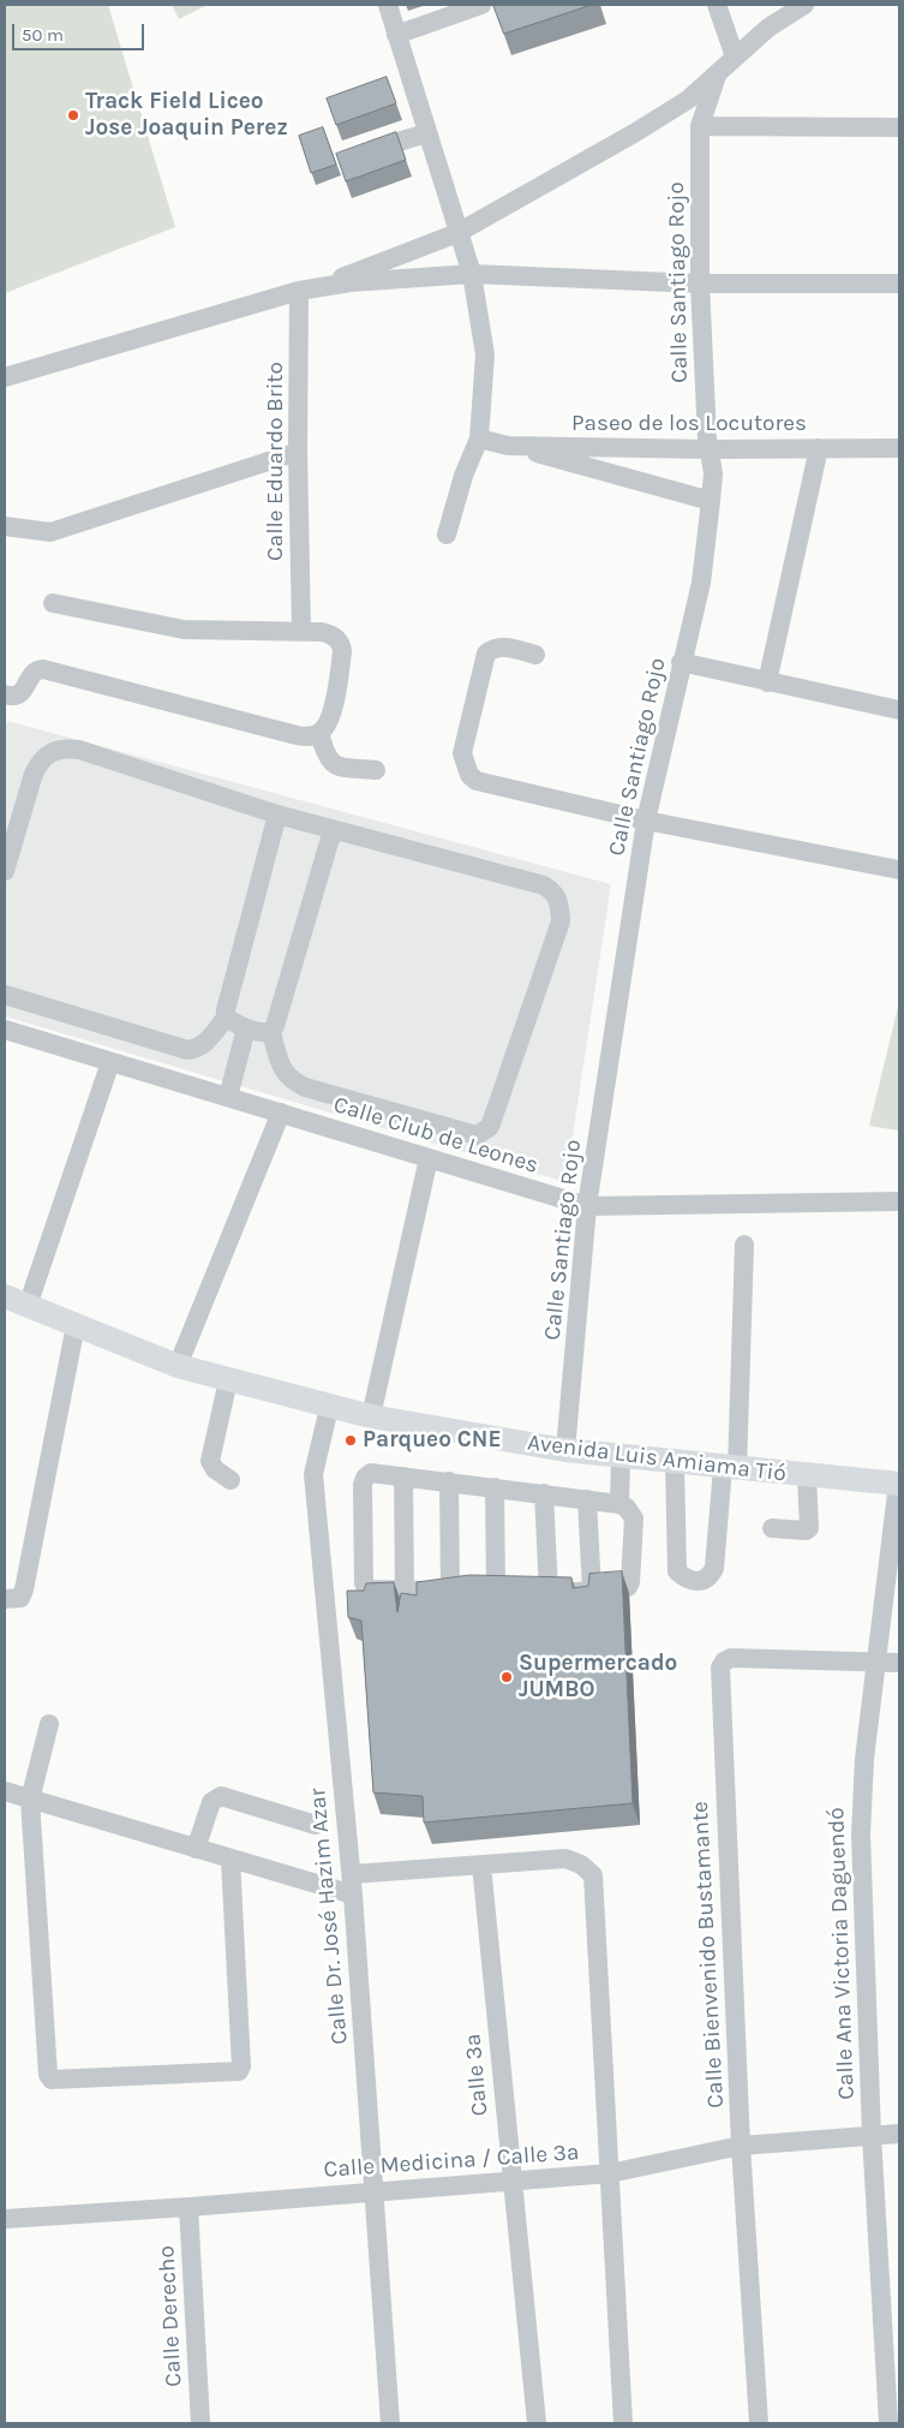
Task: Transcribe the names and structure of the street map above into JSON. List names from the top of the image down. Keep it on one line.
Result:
{"streets":{"main road":["Avenida Luis Amiama Tió"],"street":["Calle Santiago Rojo","Paseo de los Locutores","Calle Eduardo Brito","Calle Club de Leones","Calle Dr. José Hazim Azar","Calle Ana Victoria Daguendó","Calle Bienvenido Bustamante","Calle 3ª","Calle Medicina / Calle 3ª","Calle Derecho"]},"crossings":[["Calle Santiago Rojo","Paseo de los Locutores"],["Calle Santiago Rojo","Calle Club de Leones"],["Calle Santiago Rojo","Avenida Luis Amiama Tió"],["Avenida Luis Amiama Tió","Calle Dr. José Hazim Azar"],["Avenida Luis Amiama Tió","Calle Ana Victoria Daguendó"],["Calle Dr. José Hazim Azar","Calle Medicina / Calle 3ª"],["Calle Ana Victoria Daguendó","Calle Bienvenido Bustamante"],["Calle Ana Victoria Daguendó","Calle Medicina / Calle 3ª"],["Calle Bienvenido Bustamante","Calle Medicina / Calle 3ª"],["Calle 3ª","Calle Medicina / Calle 3ª"],["Calle Medicina / Calle 3ª","Calle Derecho"]],"places":["Track Field Liceo Jose Joaquin Perez","Parqueo CNE","Supermercado JUMBO"],"scale_bar":"50 m"}
